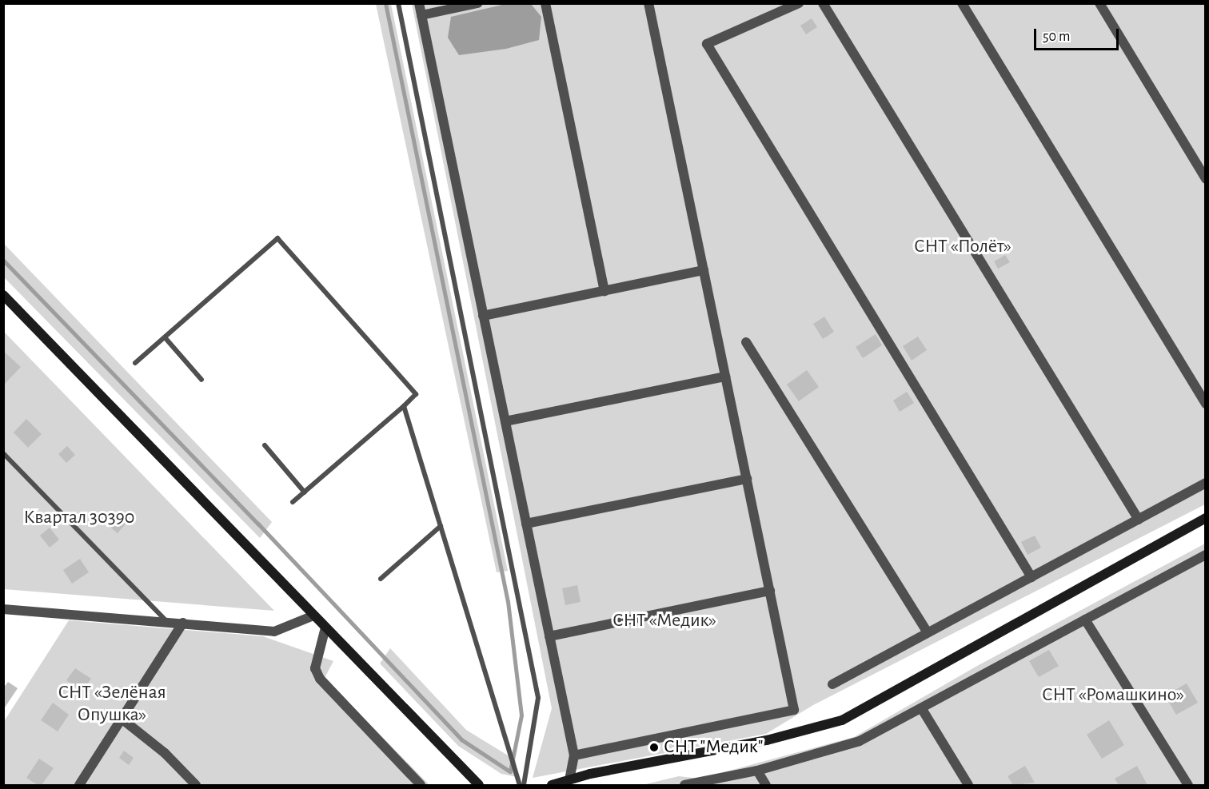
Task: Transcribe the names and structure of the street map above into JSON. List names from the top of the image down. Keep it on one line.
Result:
{"parks":["СНТ «Полёт»","Квартал 30390","СНТ «Медик»","СНТ «Зелёная Опушка»","СНТ «Ромашкино»"],"places":["СНТ \"Медик\""],"scale_bar":"50 m"}
